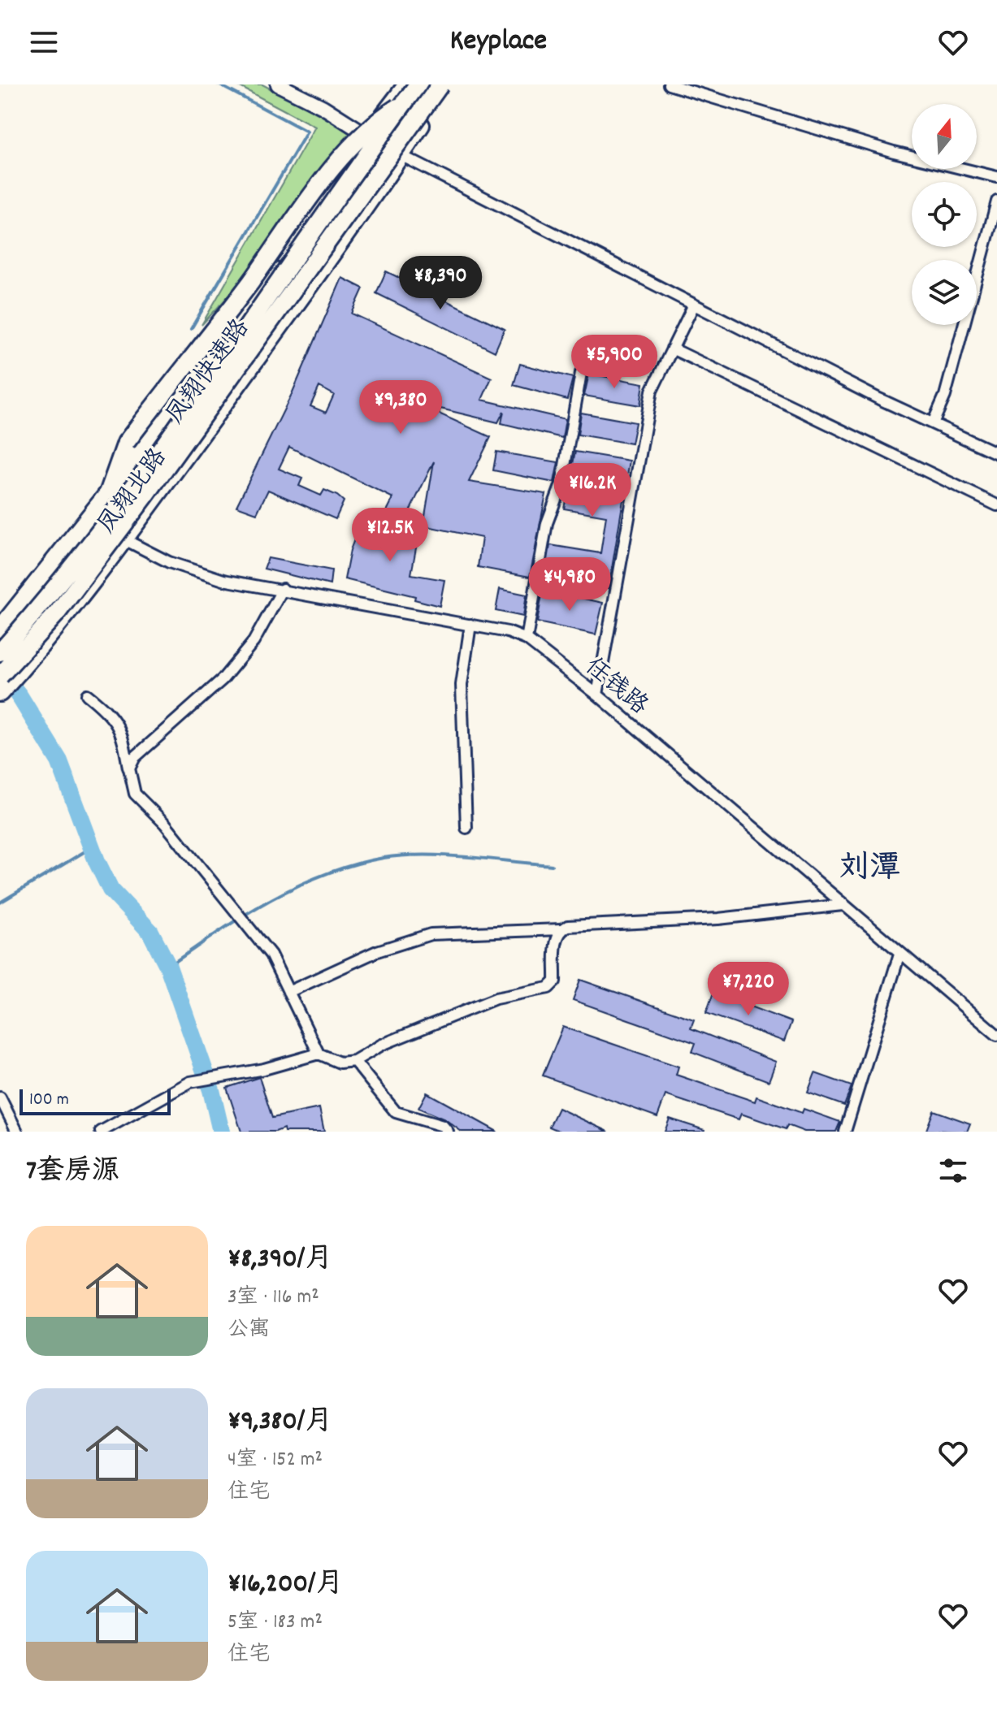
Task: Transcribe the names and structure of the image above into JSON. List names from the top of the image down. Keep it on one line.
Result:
{"streets":{"main road":["凤翔快速路","凤翔北路"],"street":["任钱路"]},"crossings":[["凤翔北路","任钱路"]],"districts":["刘潭"],"scale_bar":"100 m","north":"top","page":{"header":"Keyplace","price":["¥8,390","¥5,900","¥9,380","¥16.2K","¥12.5K","¥4,980","¥7,220"],"scale":"100 m","heading":"7套房源","list":[{"name":"¥8,390/月","note":"3室 · 116 m² · 公寓"},{"name":"¥9,380/月","note":"4室 · 152 m² · 住宅"},{"name":"¥16,200/月","note":"5室 · 183 m² · 住宅"}]}}
